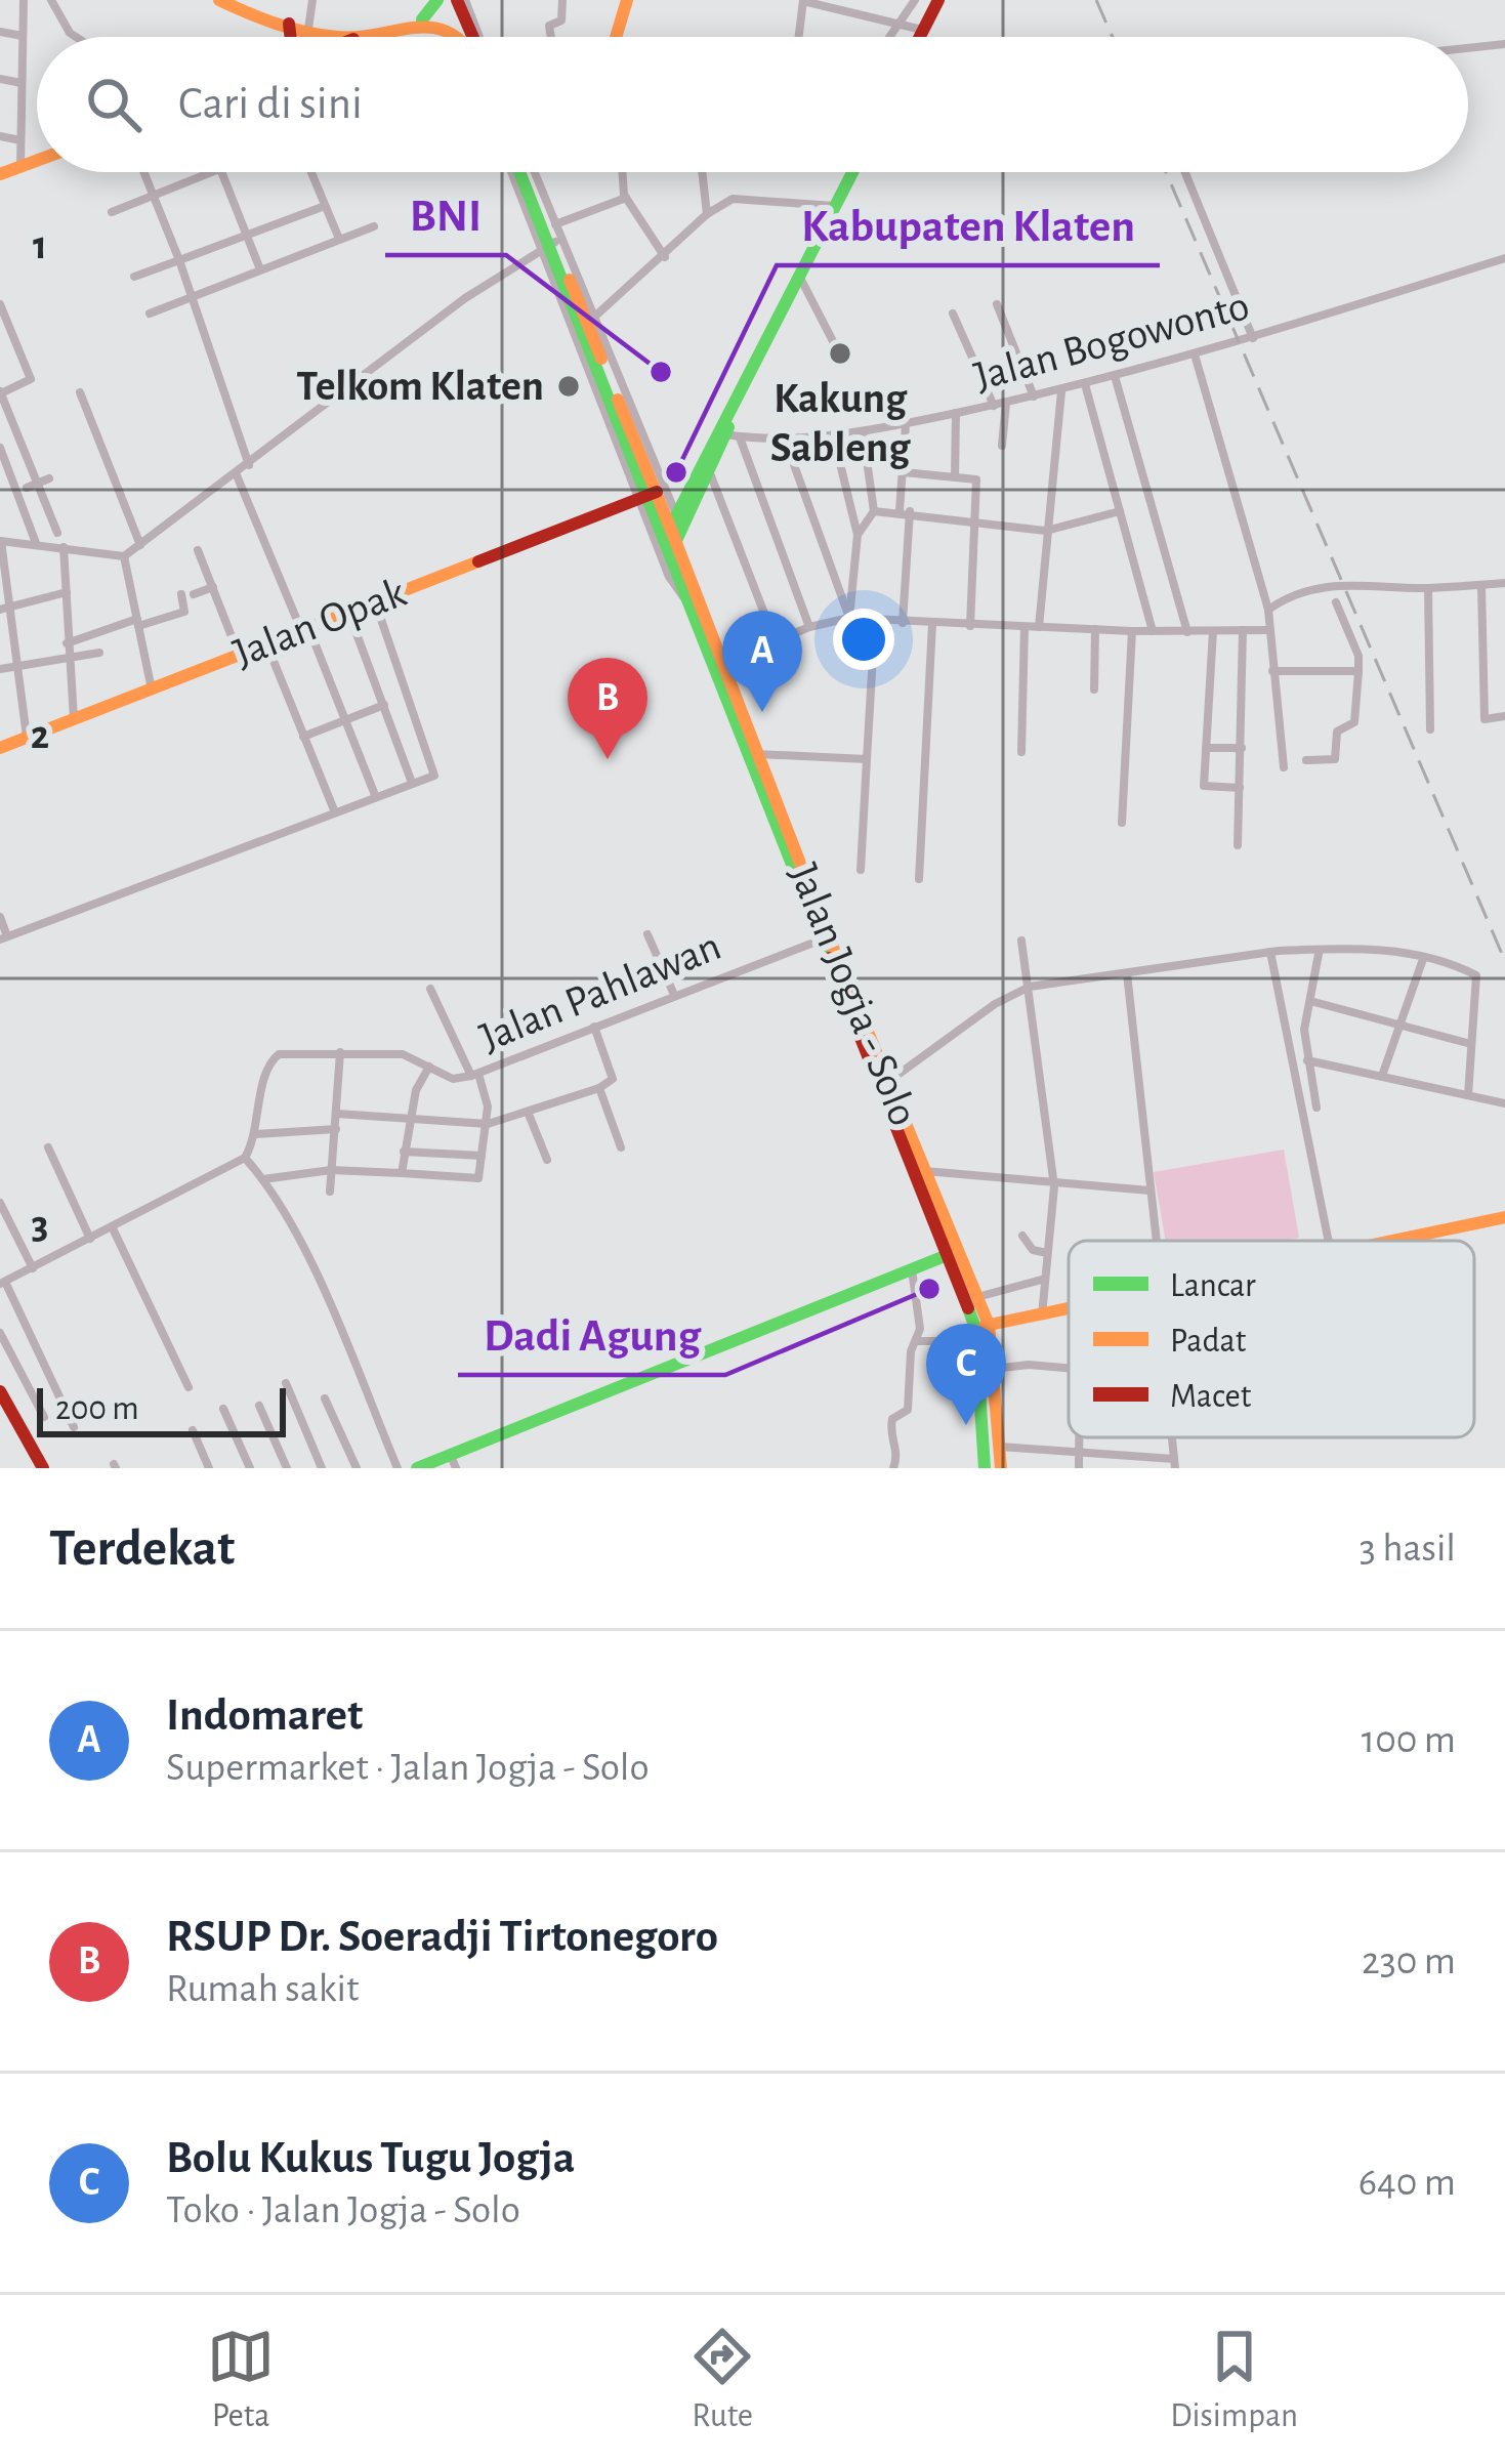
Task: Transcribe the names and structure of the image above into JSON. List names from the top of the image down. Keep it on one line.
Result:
{"streets":{"main road":["Jalan Opak","Jalan Jogja - Solo"],"street":["Jalan Bogowonto","Jalan Pahlawan"]},"crossings":[["Jalan Pahlawan","Jalan Jogja - Solo"]],"places":["Kakung Sableng","BNI","Telkom Klaten","Kabupaten Klaten","Dadi Agung"],"legend":["Lancar","Padat","Macet"],"scale_bar":"200 m","page":{"search":"Cari di sini","pins":["A","B","C"],"scale":"200 m","heading":["Terdekat","3 hasil"],"list":[{"mark":"A","name":"Indomaret","note":"Supermarket · Jalan Jogja - Solo","value":"100 m"},{"mark":"B","name":"RSUP Dr. Soeradji Tirtonegoro","note":"Rumah sakit","value":"230 m"},{"mark":"C","name":"Bolu Kukus Tugu Jogja","note":"Toko · Jalan Jogja - Solo","value":"640 m"}],"nav":["Peta","Rute","Disimpan"]},"grid":{"rows":["1","2","3"]}}
